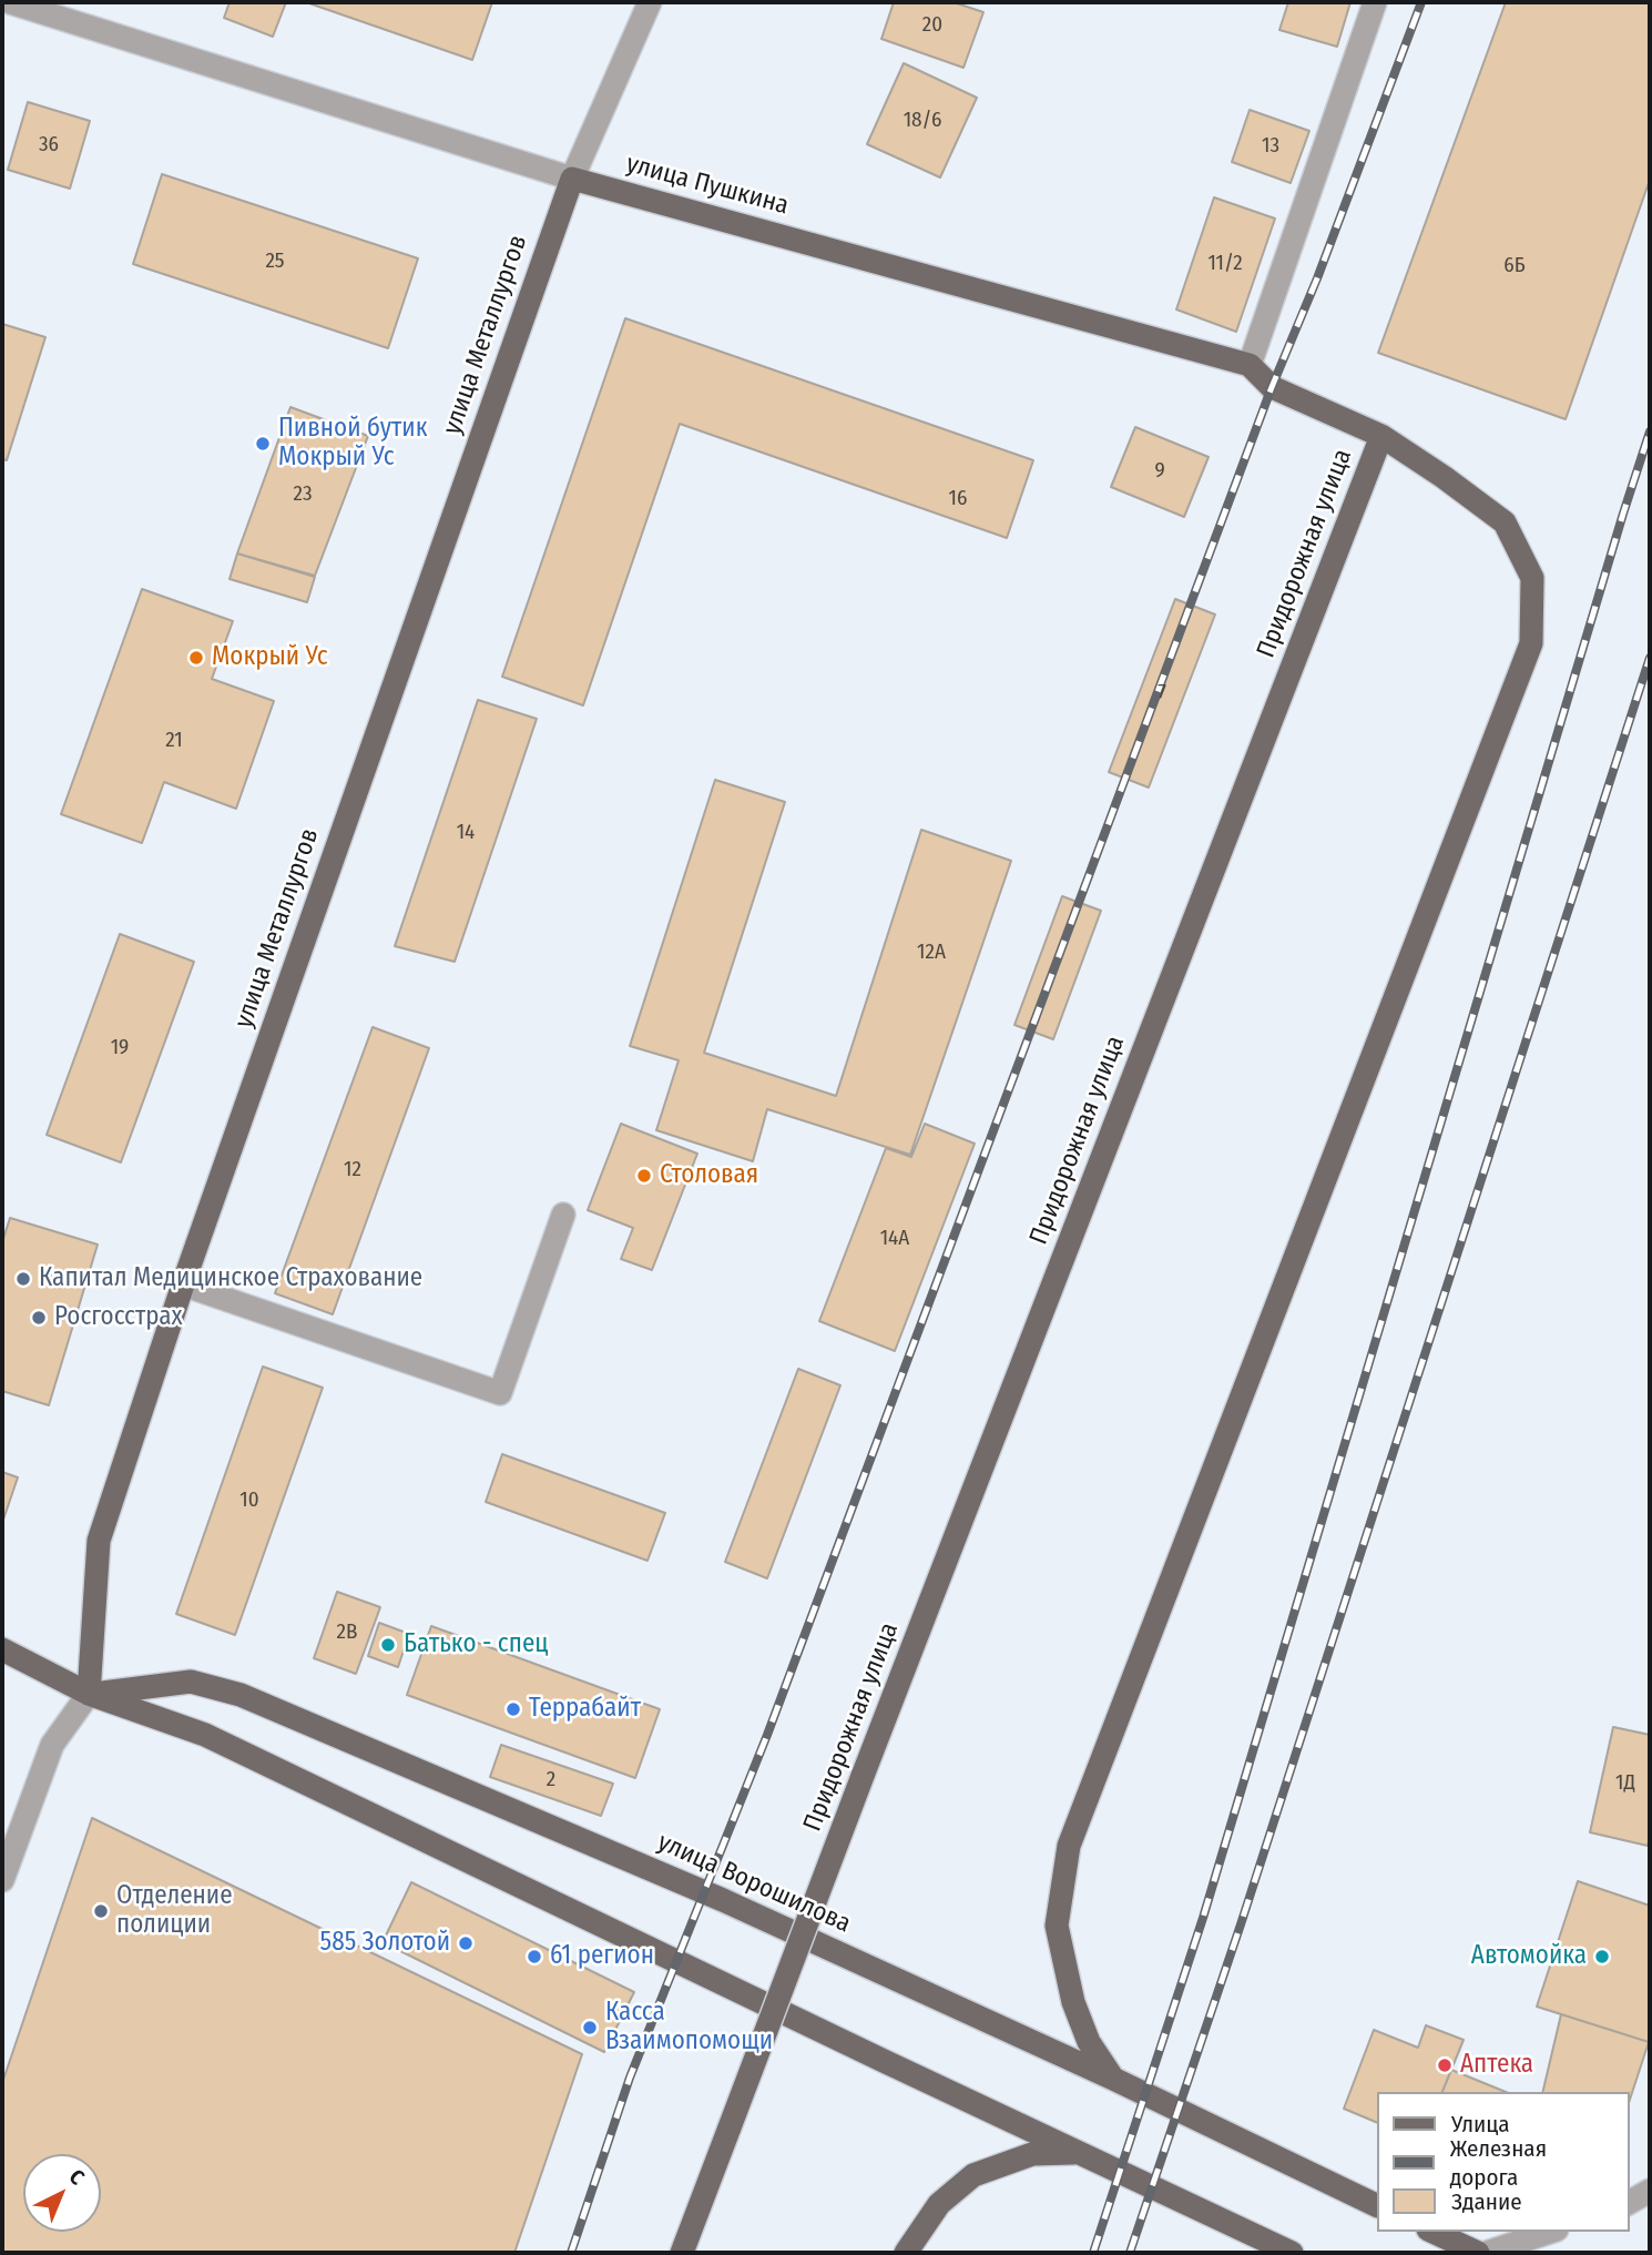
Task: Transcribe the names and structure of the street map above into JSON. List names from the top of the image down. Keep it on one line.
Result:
{"streets":{"main road":["улица Пушкина","улица Металлургов","Придорожная улица","улица Ворошилова"]},"crossings":[["улица Пушкина","улица Металлургов"],["улица Пушкина","Придорожная улица"],["улица Металлургов","улица Ворошилова"],["Придорожная улица","улица Ворошилова"]],"places":["Пивной бутик Мокрый Ус","Мокрый Ус","Столовая","Капитал Медицинское Страхование","Росгосстрах","Батько - спец","Террабайт","Отделение полиции","585 Золотой","61 регион","Автомойка","Касса Взаимопомощи","Аптека"],"house_numbers":["20","18/6","36","13","25","11/2","6Б","9","23","16","7","21","14","12А","19","12","14А","10","2В","2","1Д"],"legend":["Улица","Железная дорога","Здание"],"north":"top right"}
